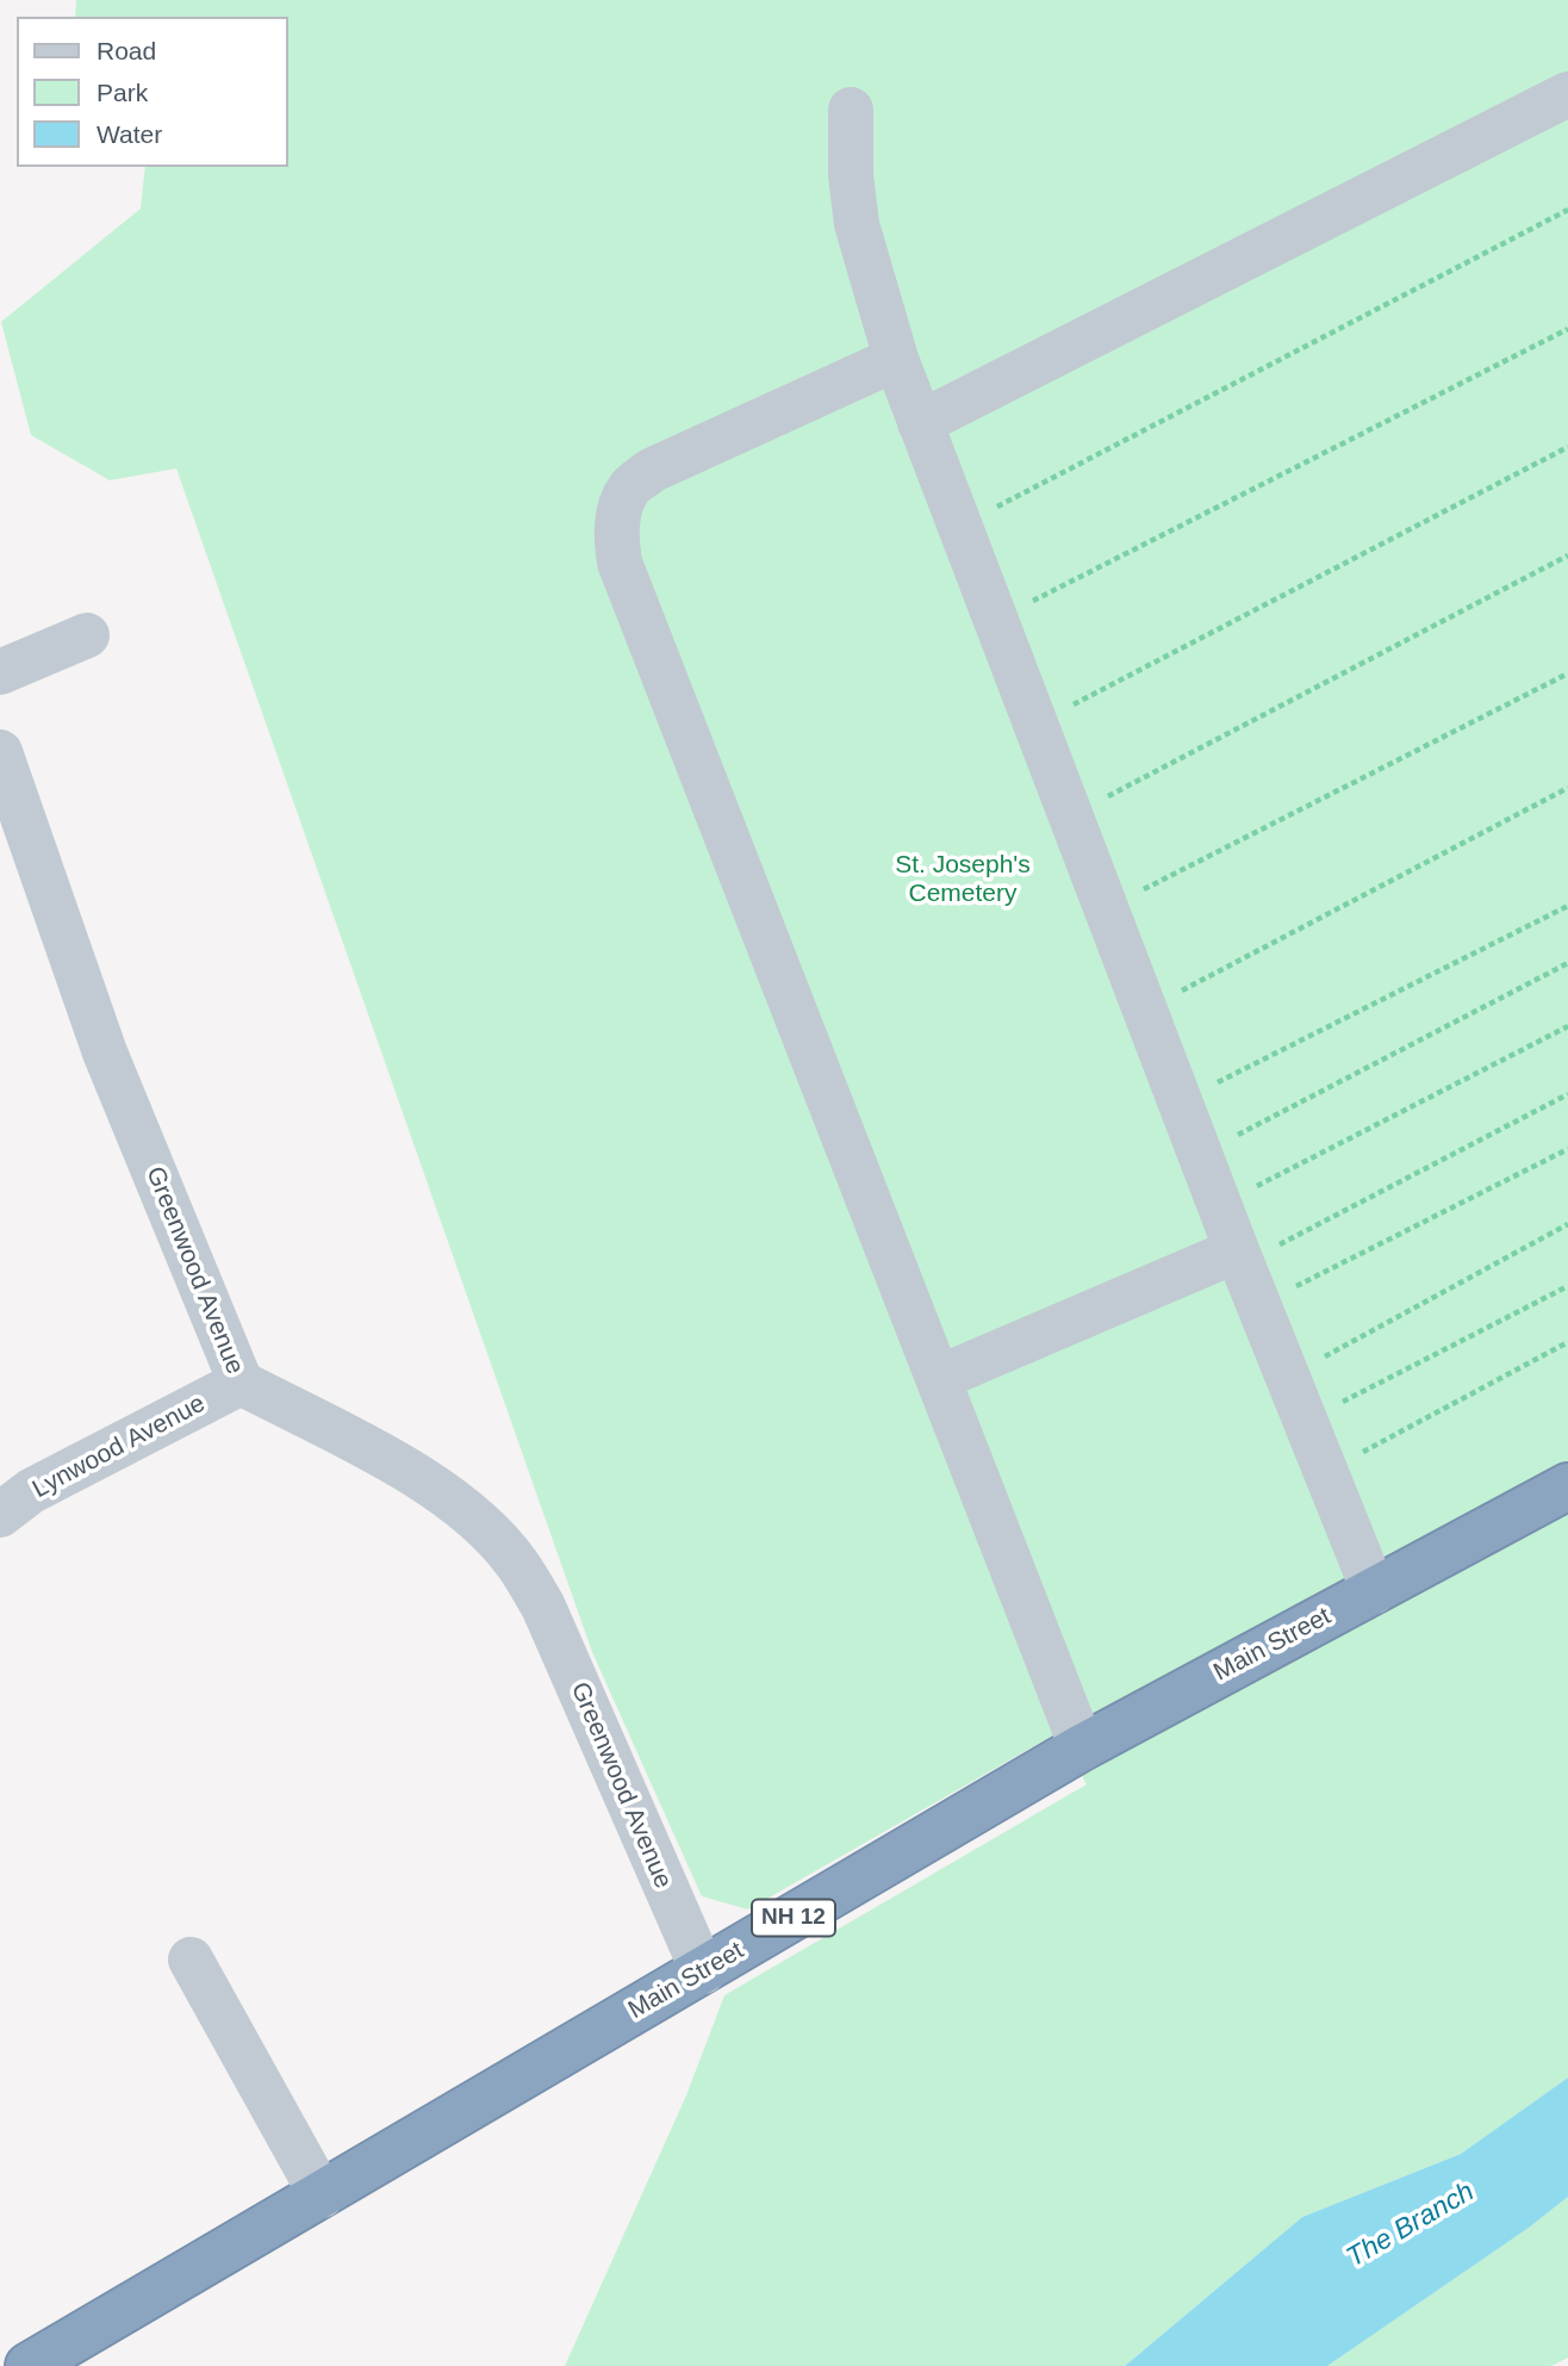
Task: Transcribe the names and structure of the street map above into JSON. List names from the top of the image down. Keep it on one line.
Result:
{"streets":{"highway":["Main Street","NH 12"],"street":["Greenwood Avenue","Lynwood Avenue"]},"crossings":[["Greenwood Avenue","Lynwood Avenue"],["Greenwood Avenue","Main Street"]],"water":["The Branch"],"parks":["St. Joseph's Cemetery"],"legend":["Road","Park","Water"]}
